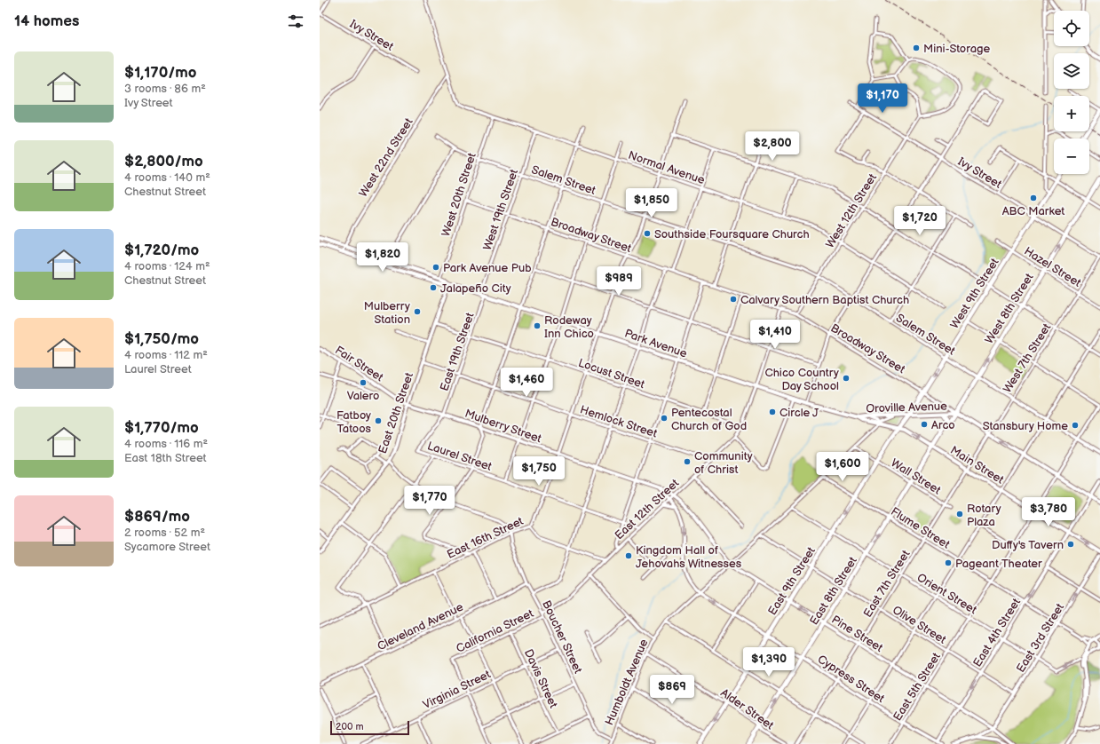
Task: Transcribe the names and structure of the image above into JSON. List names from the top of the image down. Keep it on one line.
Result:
{"streets":{"main road":["Broadway Street","West 9th Street","West 8th Street","Park Avenue","Oroville Avenue","Main Street","East 9th Street","East 8th Street"],"street":["Ivy Street","West 22nd Street","Normal Avenue","Salem Street","West 20th Street","West 19th Street","West 12th Street","Hazel Street","East 19th Street","West 7th Street","Fair Street","Locust Street","East 20th Street","Hemlock Street","Mulberry Street","Laurel Street","Wall Street","East 12th Street","Flume Street","East 16th Street","East 7th Street","Orient Street","Olive Street","Cleveland Avenue","California Street","East 4th Street","Pine Street","Boucher Street","East 3rd Street","Davis Street","Cypress Street","Humboldt Avenue","East 5th Street","Virginia Street","Alder Street"]},"crossings":[["Ivy Street","West 12th Street"],["Ivy Street","West 9th Street"],["Ivy Street","West 8th Street"],["Ivy Street","West 7th Street"],["West 22nd Street","Normal Avenue"],["West 22nd Street","Park Avenue"],["Normal Avenue","West 20th Street"],["Normal Avenue","West 19th Street"],["Normal Avenue","West 12th Street"],["Normal Avenue","East 16th Street"],["Salem Street","West 20th Street"],["Salem Street","West 19th Street"],["Salem Street","West 12th Street"],["Salem Street","West 9th Street"],["Salem Street","West 8th Street"],["Salem Street","West 7th Street"],["Salem Street","East 16th Street"],["Salem Street","East 5th Street"],["West 20th Street","Broadway Street"],["West 20th Street","Park Avenue"],["West 19th Street","Broadway Street"],["West 19th Street","Park Avenue"],["West 12th Street","Broadway Street"],["Broadway Street","West 9th Street"],["Broadway Street","West 8th Street"],["Broadway Street","West 7th Street"],["Broadway Street","Oroville Avenue"],["Broadway Street","East 16th Street"],["Broadway Street","East 4th Street"],["Broadway Street","East 5th Street"],["Hazel Street","West 9th Street"],["Hazel Street","West 8th Street"],["Hazel Street","West 7th Street"],["West 9th Street","Oroville Avenue"],["West 9th Street","Main Street"],["West 9th Street","East 9th Street"],["West 8th Street","Oroville Avenue"],["West 8th Street","Main Street"],["West 8th Street","East 8th Street"],["Park Avenue","East 19th Street"],["Park Avenue","Oroville Avenue"],["Park Avenue","East 20th Street"],["Park Avenue","Main Street"],["Park Avenue","East 12th Street"],["Park Avenue","East 16th Street"],["East 19th Street","Locust Street"],["East 19th Street","Hemlock Street"],["East 19th Street","Mulberry Street"],["East 19th Street","Laurel Street"],["West 7th Street","Main Street"],["West 7th Street","East 7th Street"],["Fair Street","East 20th Street"],["Fair Street","Mulberry Street"],["Locust Street","East 20th Street"],["Locust Street","East 12th Street"],["Locust Street","East 16th Street"],["Oroville Avenue","Main Street"],["Oroville Avenue","Humboldt Avenue"],["East 20th Street","Hemlock Street"],["East 20th Street","Mulberry Street"],["Hemlock Street","East 12th Street"],["Hemlock Street","East 16th Street"],["Mulberry Street","Laurel Street"],["Mulberry Street","East 12th Street"],["Mulberry Street","East 16th Street"],["Mulberry Street","Pine Street"],["Mulberry Street","Cypress Street"],["Laurel Street","East 12th Street"],["Laurel Street","East 16th Street"],["Main Street","East 9th Street"],["Main Street","East 7th Street"],["Main Street","East 8th Street"],["Main Street","East 4th Street"],["Main Street","Humboldt Avenue"],["Main Street","East 5th Street"],["Wall Street","East 9th Street"],["Wall Street","East 7th Street"],["Wall Street","East 8th Street"],["Wall Street","Humboldt Avenue"],["East 12th Street","Pine Street"],["East 12th Street","Boucher Street"],["East 12th Street","Cypress Street"],["Flume Street","East 9th Street"],["Flume Street","East 7th Street"],["Flume Street","East 8th Street"],["Flume Street","East 4th Street"],["Flume Street","East 3rd Street"],["Flume Street","Humboldt Avenue"],["Flume Street","East 5th Street"],["East 16th Street","Boucher Street"],["East 9th Street","Orient Street"],["East 9th Street","Olive Street"],["East 9th Street","Pine Street"],["East 9th Street","Cypress Street"],["East 9th Street","Alder Street"],["East 7th Street","Orient Street"],["East 7th Street","Olive Street"],["East 7th Street","Pine Street"],["East 7th Street","Cypress Street"],["East 8th Street","Orient Street"],["East 8th Street","Olive Street"],["East 8th Street","Pine Street"],["East 8th Street","Cypress Street"],["East 8th Street","Alder Street"],["Orient Street","East 4th Street"],["Orient Street","East 3rd Street"],["Orient Street","Humboldt Avenue"],["Orient Street","East 5th Street"],["Olive Street","East 4th Street"],["Olive Street","East 3rd Street"],["Olive Street","Humboldt Avenue"],["Olive Street","East 5th Street"],["Cleveland Avenue","Boucher Street"],["California Street","Boucher Street"],["California Street","Davis Street"],["California Street","Virginia Street"],["East 4th Street","Pine Street"],["East 4th Street","Cypress Street"],["Pine Street","East 3rd Street"],["Pine Street","Humboldt Avenue"],["Pine Street","East 5th Street"],["Boucher Street","Humboldt Avenue"],["Boucher Street","Virginia Street"],["Davis Street","Virginia Street"],["Cypress Street","Humboldt Avenue"],["Cypress Street","East 5th Street"],["Humboldt Avenue","Alder Street"]],"places":["Mini-Storage","ABC Market","Southside Foursquare Church","Park Avenue Pub","Jalapeño City","Calvary Southern Baptist Church","Mulberry Station","Rodeway Inn Chico","Chico Country Day School","Valero","Circle J","Pentecostal Church of God","Fatboy Tatoos","Arco","Stansbury Home","Community of Christ","Rotary Plaza","Duffy's Tavern","Kingdom Hall of Jehovahs Witnesses","Pageant Theater"],"scale_bar":"200 m","page":{"heading":"14 homes","map_buttons":["+","−"],"list":[{"name":"$1,170/mo","note":"3 rooms · 86 m² · Ivy Street"},{"name":"$2,800/mo","note":"4 rooms · 140 m² · Chestnut Street"},{"name":"$1,720/mo","note":"4 rooms · 124 m² · Chestnut Street"},{"name":"$1,750/mo","note":"4 rooms · 112 m² · Laurel Street"},{"name":"$1,770/mo","note":"4 rooms · 116 m² · East 18th Street"},{"name":"$869/mo","note":"2 rooms · 52 m² · Sycamore Street"}],"price":["$1,170","$2,800","$1,850","$1,720","$1,820","$989","$1,410","$1,460","$1,600","$1,750","$1,770","$3,780","$1,390","$869"],"scale":"200 m"}}
